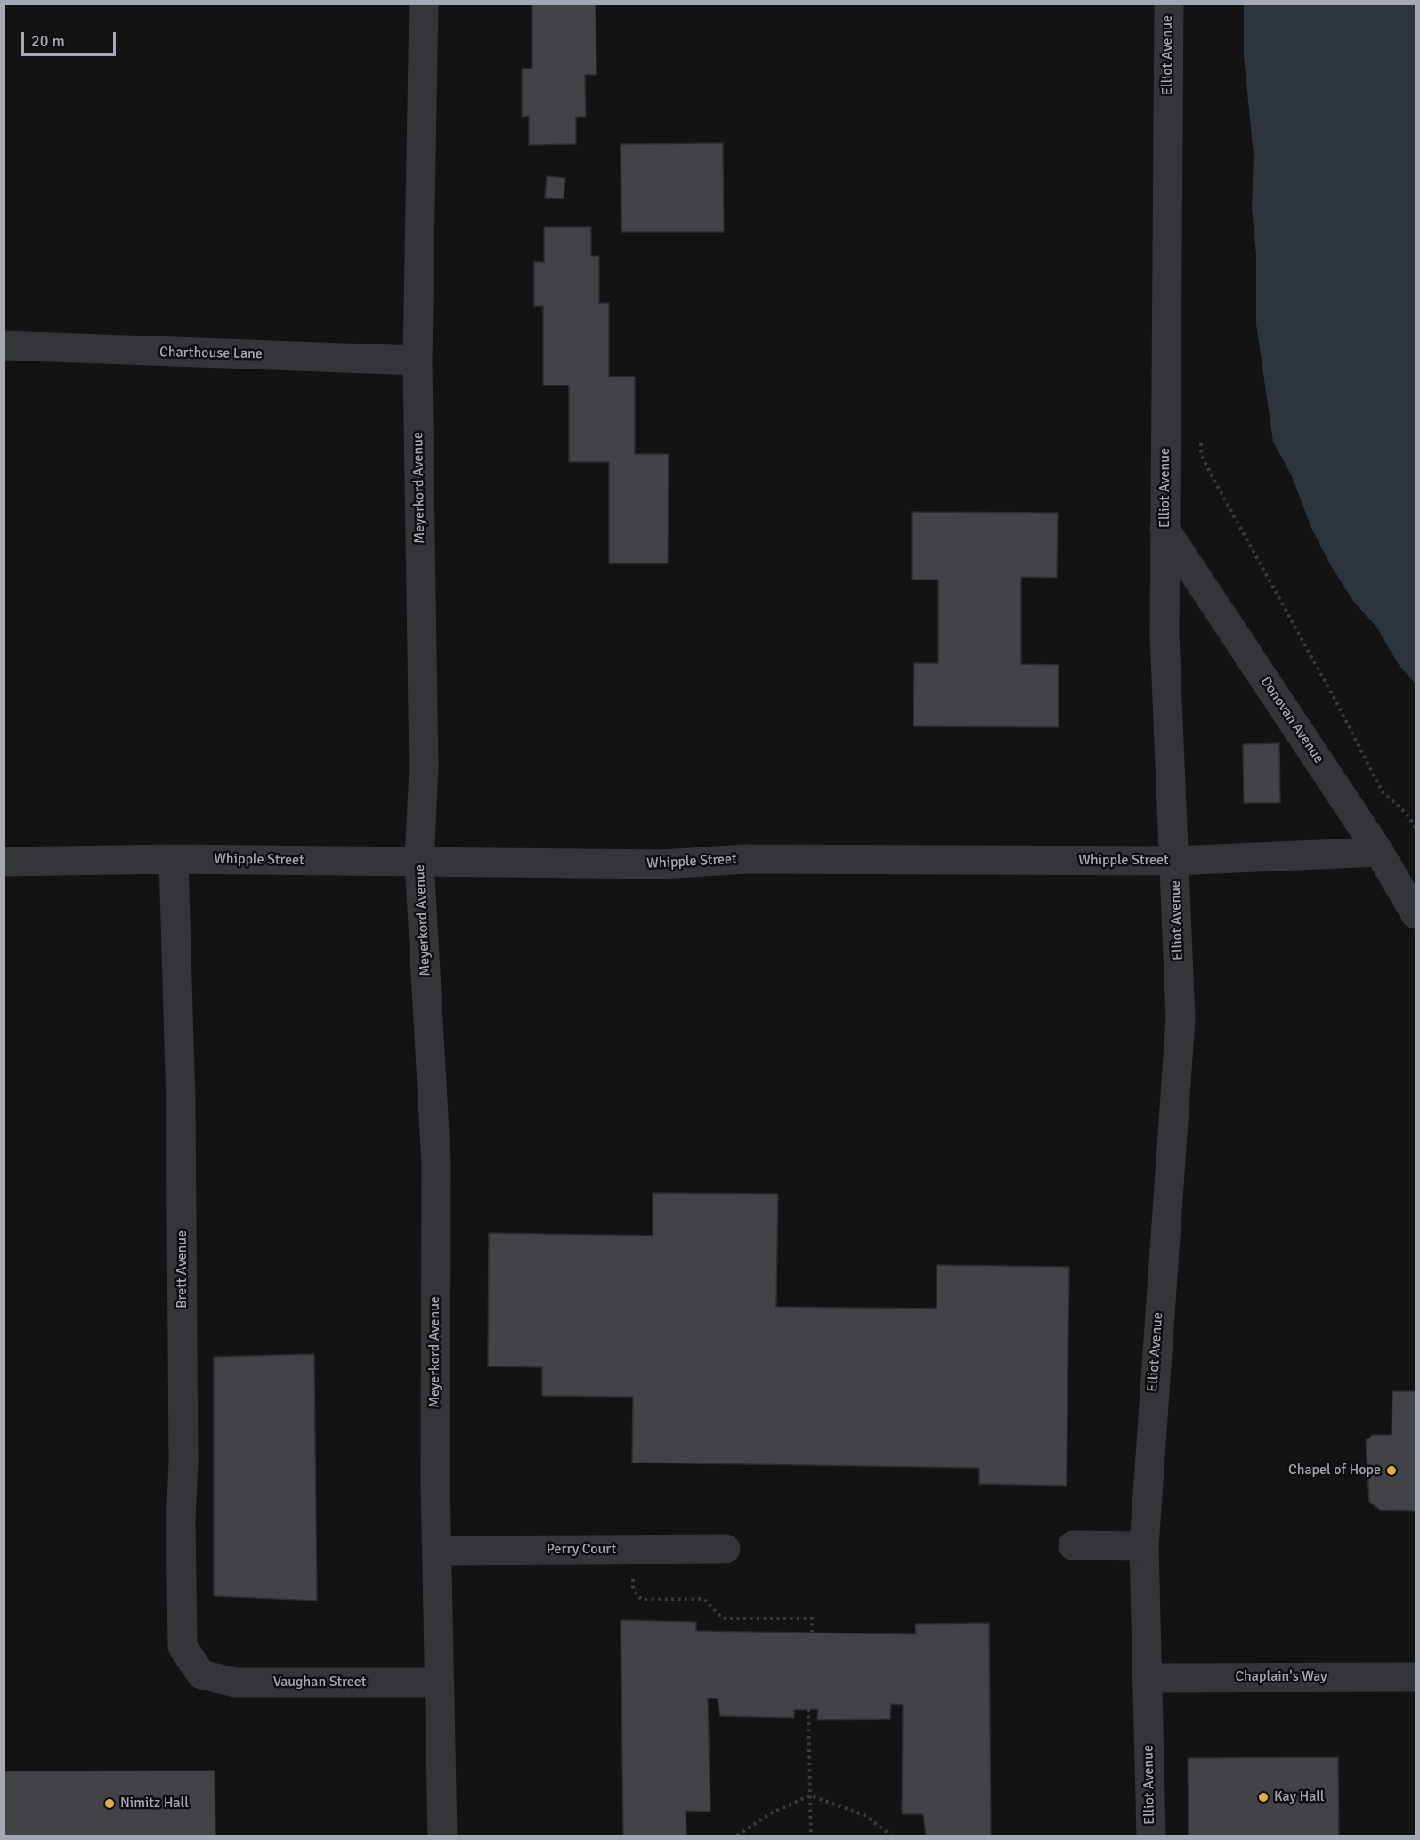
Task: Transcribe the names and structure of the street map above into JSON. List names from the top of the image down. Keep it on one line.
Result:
{"streets":{"street":["Elliot Avenue","Charthouse Lane","Meyerkord Avenue","Donovan Avenue","Whipple Street","Brett Avenue","Perry Court","Chaplain's Way","Vaughan Street"]},"crossings":[["Elliot Avenue","Donovan Avenue"],["Elliot Avenue","Whipple Street"],["Elliot Avenue","Chaplain's Way"],["Charthouse Lane","Meyerkord Avenue"],["Meyerkord Avenue","Whipple Street"],["Meyerkord Avenue","Perry Court"],["Meyerkord Avenue","Vaughan Street"],["Donovan Avenue","Whipple Street"],["Whipple Street","Brett Avenue"],["Brett Avenue","Vaughan Street"]],"places":["Chapel of Hope","Kay Hall","Nimitz Hall"],"scale_bar":"20 m"}
